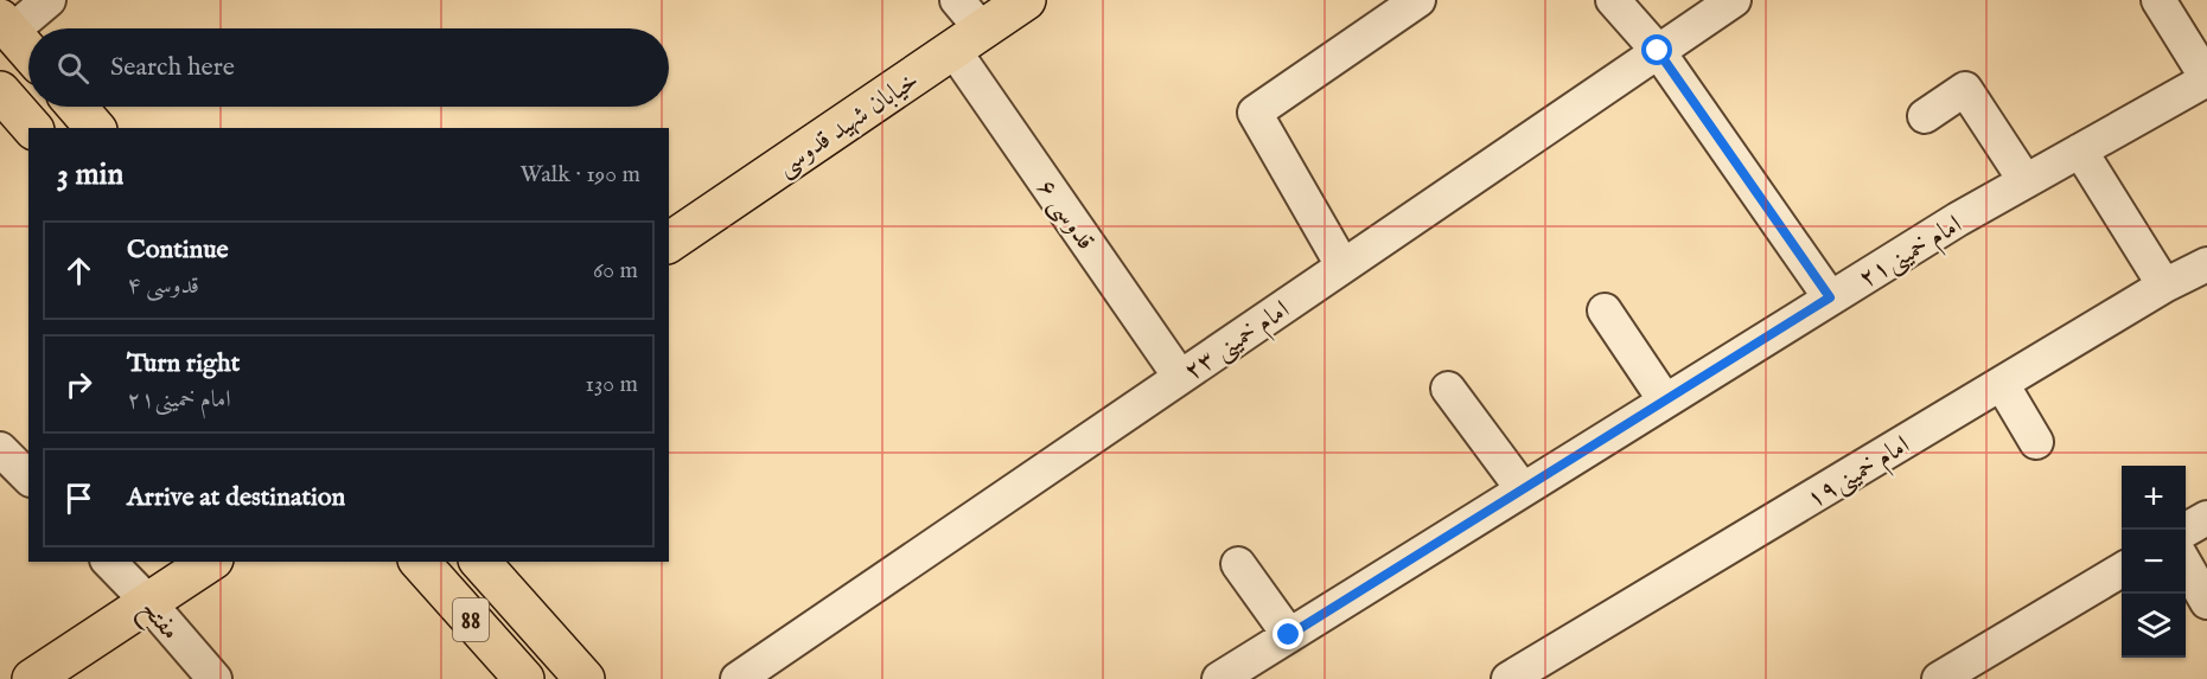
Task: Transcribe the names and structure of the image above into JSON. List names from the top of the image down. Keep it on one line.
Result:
{"streets":{"main road":["خیابان شهید قدوسی","88"],"street":["قدوسی ۶","امام خمینی۲۱","امام خمینی ۲۳","امام خمینی۱۹","مفتح"]},"crossings":[["خیابان شهید قدوسی","قدوسی ۶"],["قدوسی ۶","امام خمینی ۲۳"]],"page":{"search":"Search here","heading":["3 min","Walk · 190 m"],"list":[["Continue","قدوسی ۴","60 m"],["Turn right","امام خمینی۲۱","130 m"],"Arrive at destination"],"map_buttons":["+","−"]}}
